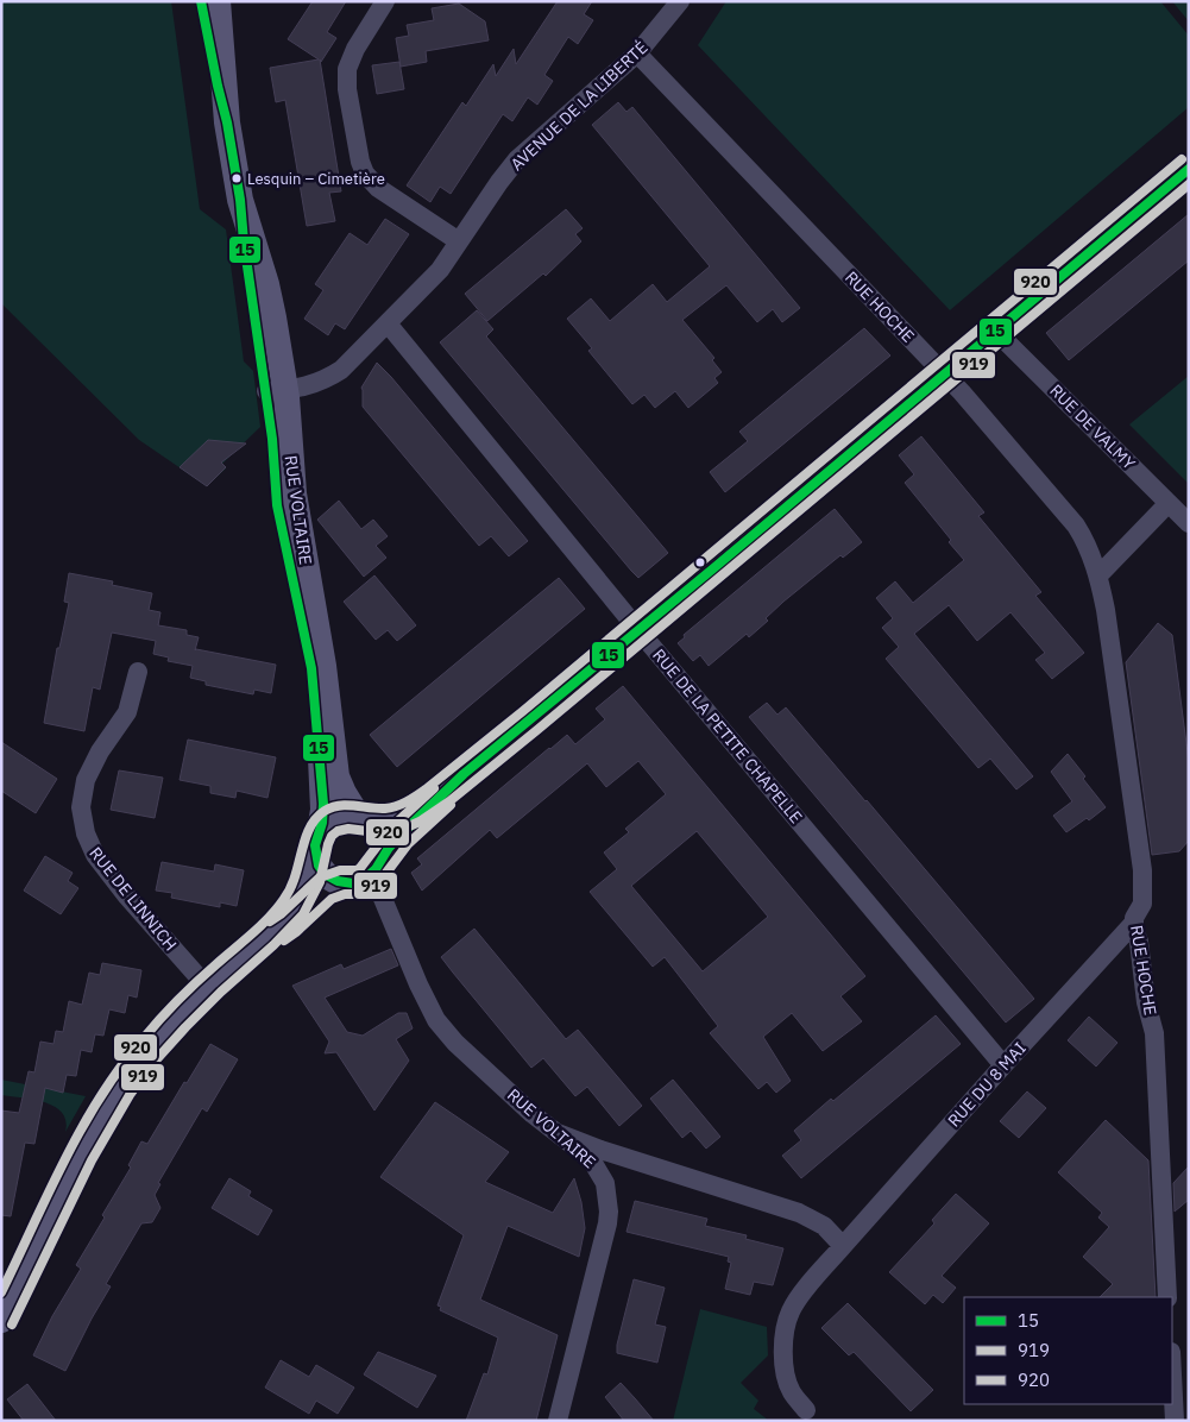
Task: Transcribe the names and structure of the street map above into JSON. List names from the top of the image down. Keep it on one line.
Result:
{"streets":{"street":["AVENUE DE LA LIBERTÉ","RUE HOCHE","RUE DE VALMY","RUE VOLTAIRE","RUE DE LA PETITE CHAPELLE","RUE DE LINNICH","RUE DU 8 MAI"]},"crossings":[["AVENUE DE LA LIBERTÉ","RUE HOCHE"],["AVENUE DE LA LIBERTÉ","RUE VOLTAIRE"],["AVENUE DE LA LIBERTÉ","RUE DE LA PETITE CHAPELLE"],["RUE HOCHE","RUE DU 8 MAI"],["RUE DE LA PETITE CHAPELLE","RUE DU 8 MAI"]],"places":["Lesquin – Cimetière"],"lines":["transit line 15","transit line 920","transit line 919"],"legend":["15","919","920"]}
